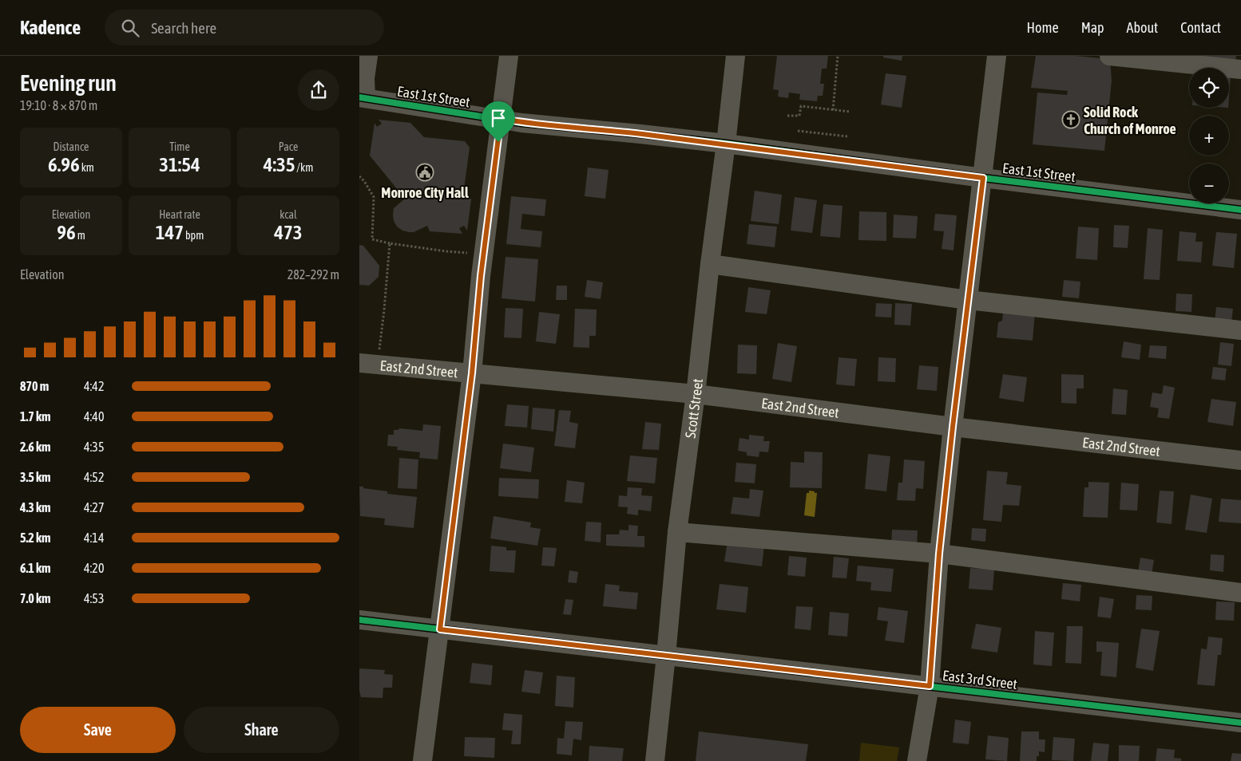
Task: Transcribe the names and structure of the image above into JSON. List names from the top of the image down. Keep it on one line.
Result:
{"streets":{"street":["East 1st Street","East 2nd Street","Scott Street","East 3rd Street"]},"crossings":[["East 1st Street","Scott Street"],["East 2nd Street","Scott Street"],["Scott Street","East 3rd Street"]],"places":{"church":["Solid Rock Church of Monroe"],"public building":["Monroe City Hall"]},"page":{"header":"Kadence","search":"Search here","nav":["Home","Map","About","Contact"],"heading":["Evening run","19:10 · 8 × 870 m"],"map_buttons":["+","−"],"stats":[["Distance","6.96 km"],["Time","31:54"],["Pace","4:35 /km"],["Elevation","96 m"],["Heart rate","147 bpm"],["kcal","473"]],"chart":["Elevation","282–292 m"],"list":[{"name":"870 m","note":"4:42"},{"name":"1.7 km","note":"4:40"},{"name":"2.6 km","note":"4:35"},{"name":"3.5 km","note":"4:52"},{"name":"4.3 km","note":"4:27"},{"name":"5.2 km","note":"4:14"},{"name":"6.1 km","note":"4:20"},{"name":"7.0 km","note":"4:53"}],"buttons":["Save","Share"]}}
